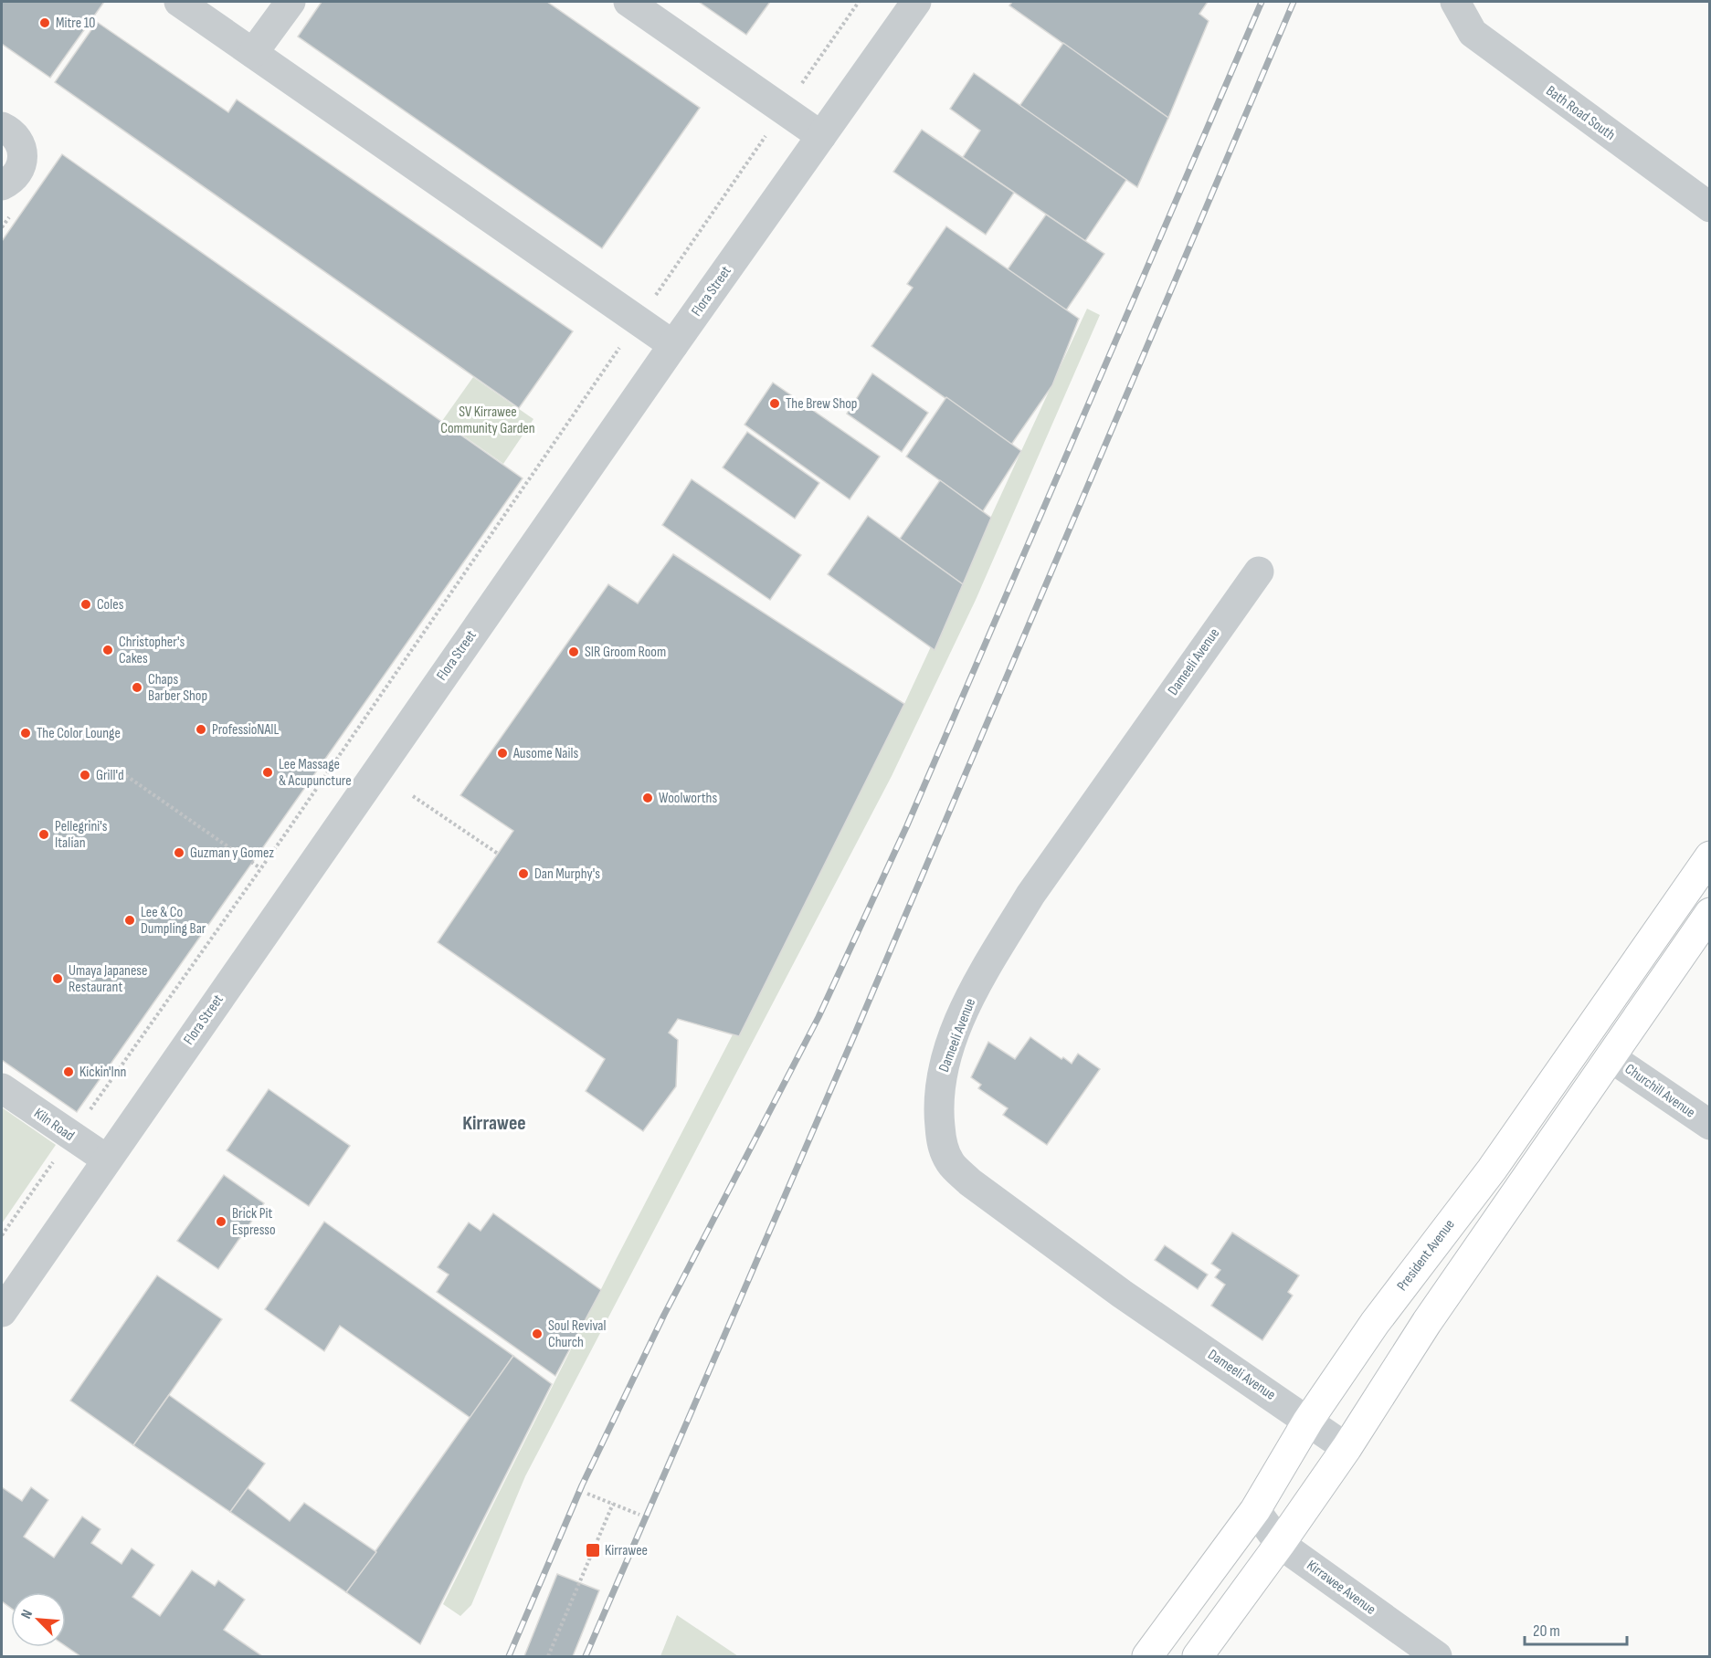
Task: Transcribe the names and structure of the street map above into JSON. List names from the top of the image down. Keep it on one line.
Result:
{"streets":{"main road":["President Avenue"],"street":["Bath Road South","Flora Street","Dameeli Avenue","Churchill Avenue","Kiln Road","Kirrawee Avenue"]},"crossings":[["Flora Street","Kiln Road"],["Dameeli Avenue","President Avenue"],["President Avenue","Kirrawee Avenue"]],"districts":["Kirrawee"],"parks":["SV Kirrawee Community Garden"],"places":{"other":["Mitre 10","The Brew Shop","Coles","Christopher's Cakes","SIR Groom Room","Chaps Barber Shop","ProfessioNAIL","The Color Lounge","Ausome Nails","Lee Massage & Acupuncture","Grill'd","Woolworths","Pellegrini's Italian","Guzman y Gomez","Dan Murphy's","Lee & Co Dumpling Bar","Umaya Japanese Restaurant","Kickin'Inn","Brick Pit Espresso","Soul Revival Church"],"transit":["Kirrawee"]},"scale_bar":"20 m","north":"top left"}
